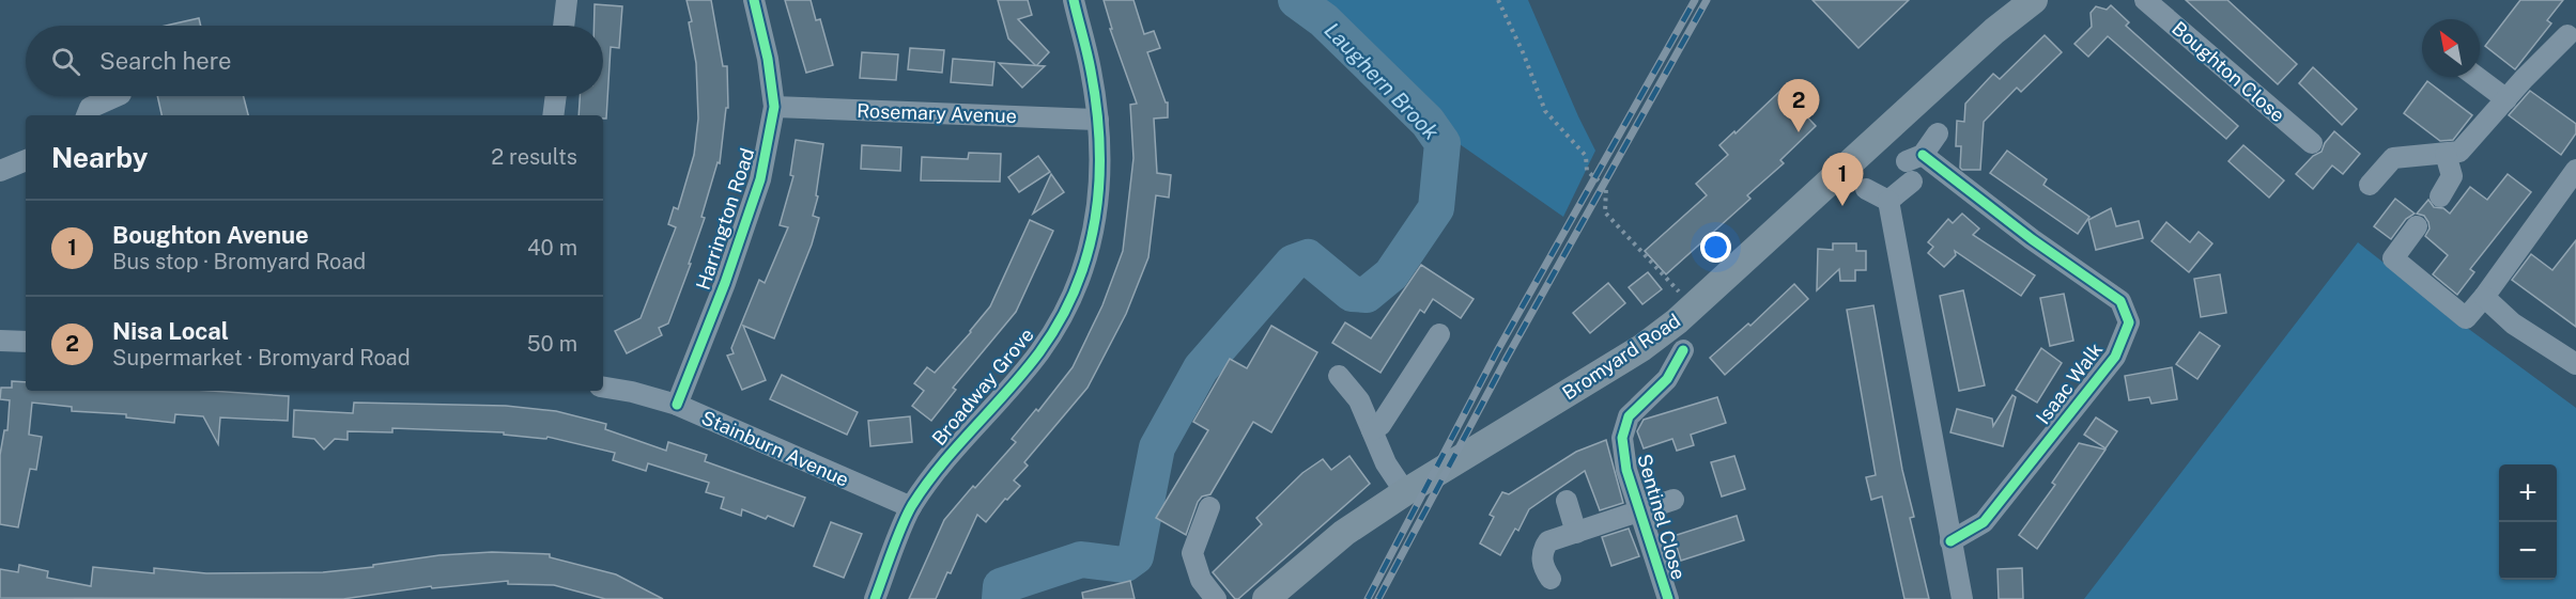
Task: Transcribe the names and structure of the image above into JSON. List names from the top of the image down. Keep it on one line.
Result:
{"streets":{"main road":["Bromyard Road"],"street":["Boughton Close","Rosemary Avenue","Harrington Road","Isaac Walk","Broadway Grove","Stainburn Avenue","Sentinel Close"]},"crossings":[["Rosemary Avenue","Harrington Road"],["Rosemary Avenue","Broadway Grove"],["Harrington Road","Stainburn Avenue"],["Bromyard Road","Sentinel Close"],["Broadway Grove","Stainburn Avenue"]],"water":["Laughern Brook"],"north":"top left","page":{"search":"Search here","pins":["2","1"],"heading":["Nearby","2 results"],"list":[{"mark":"1","name":"Boughton Avenue","note":"Bus stop · Bromyard Road","value":"40 m"},{"mark":"2","name":"Nisa Local","note":"Supermarket · Bromyard Road","value":"50 m"}],"map_buttons":["+","−"]}}
